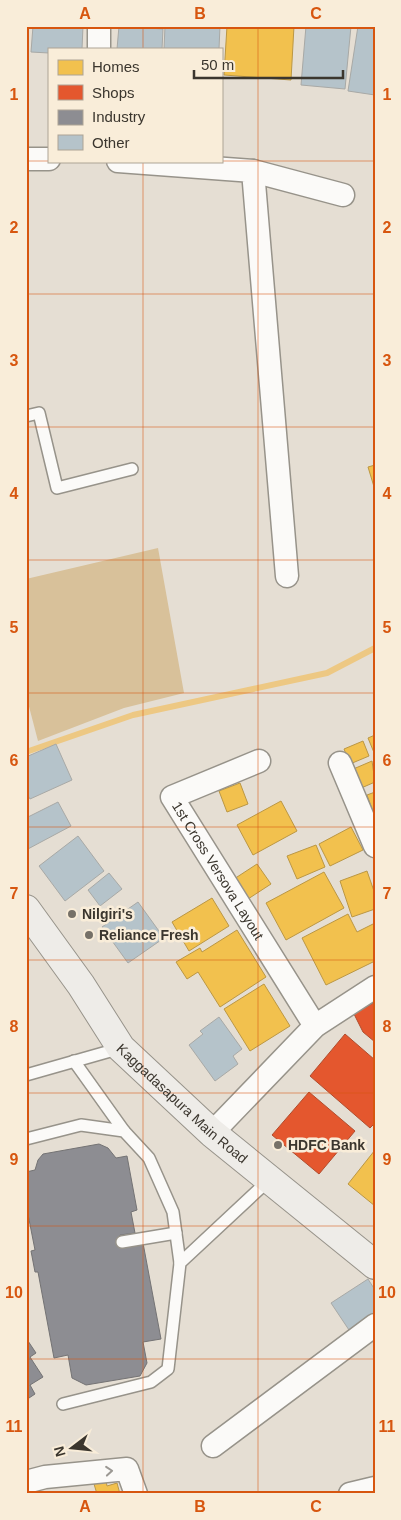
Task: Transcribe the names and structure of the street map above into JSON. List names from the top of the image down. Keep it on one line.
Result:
{"streets":{"main road":["Kaggadasapura Main Road"],"street":["1st Cross Versova Layout"]},"places":["Nilgiri's","Reliance Fresh","HDFC Bank"],"legend":["Homes","Shops","Industry","Other"],"scale_bar":"50 m","north":"left","grid":{"columns":["A","B","C"],"rows":["1","2","3","4","5","6","7","8","9","10","11"]}}
